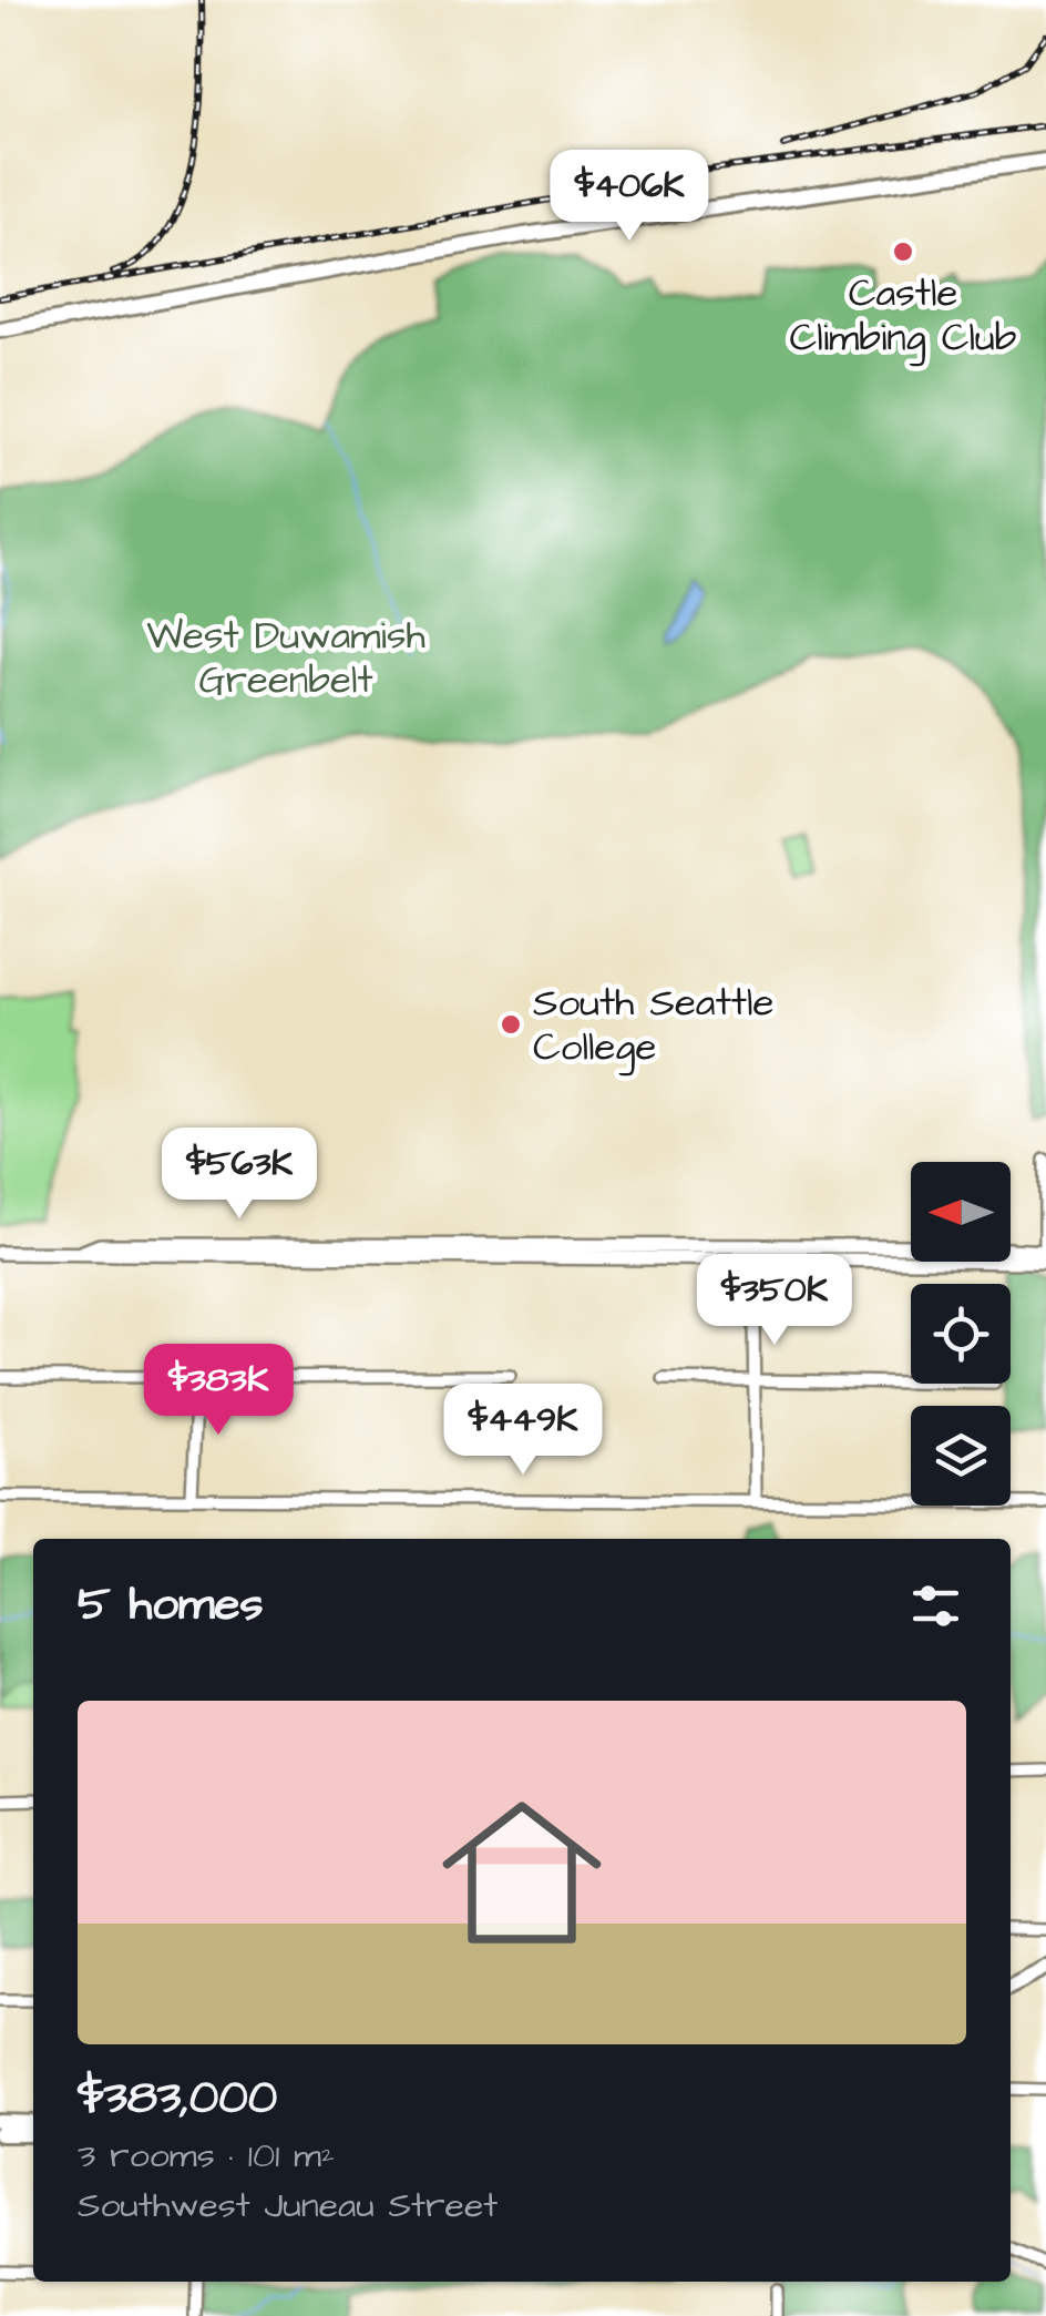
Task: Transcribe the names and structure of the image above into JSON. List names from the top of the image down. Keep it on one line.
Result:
{"parks":["West Duwamish Greenbelt"],"places":["Castle Climbing Club","South Seattle College"],"north":"left","page":{"price":["$406K","$563K","$350K","$383K","$449K"],"heading":"5 homes","list":[{"name":"$383,000","note":"3 rooms · 101 m² · Southwest Juneau Street"}]}}
